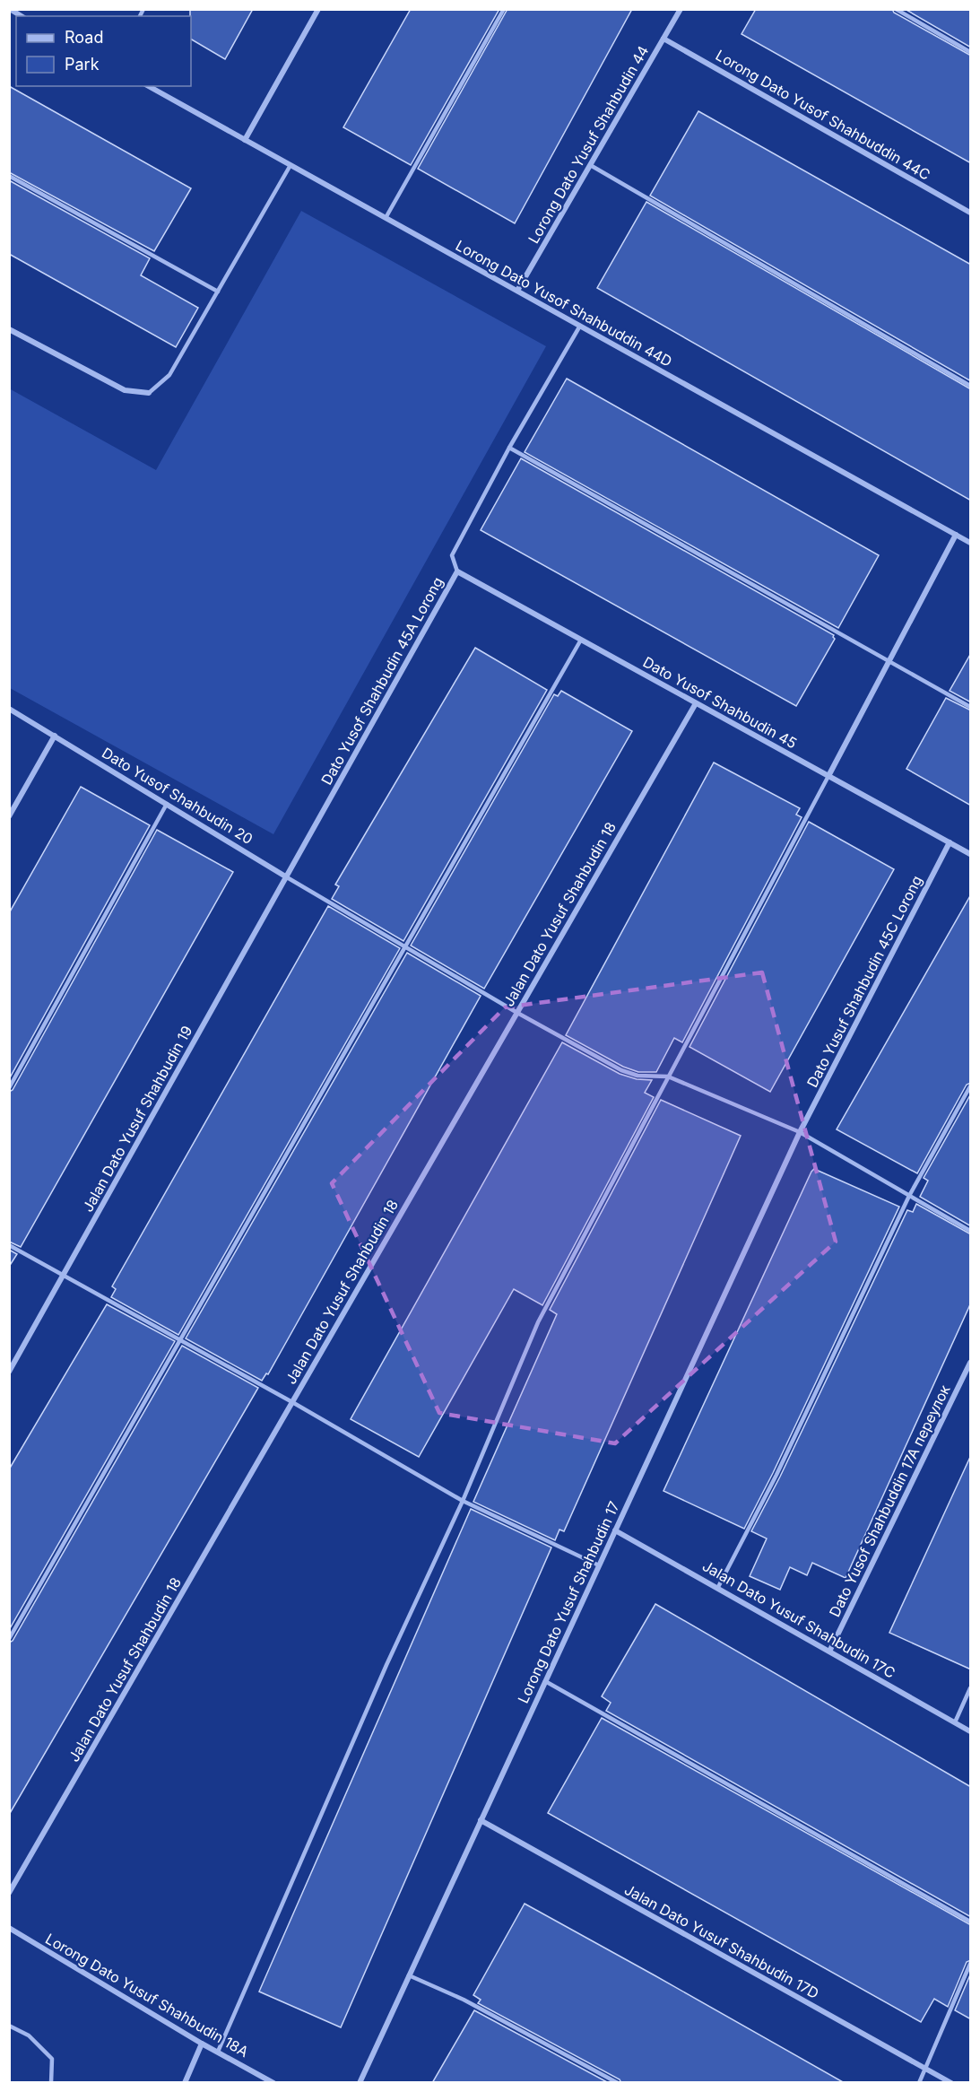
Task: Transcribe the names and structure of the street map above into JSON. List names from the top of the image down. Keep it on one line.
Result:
{"streets":{"street":["Lorong Dato Yusof Shahbuddin 44C","Lorong Dato Yusuf Shahbudin 44","Lorong Dato Yusof Shahbuddin 44D","Dato Yusof Shahbudin 45A Lorong","Dato Yusof Shahbudin 45","Dato Yusof Shahbudin 20","Jalan Dato Yusuf Shahbudin 18","Dato Yusuf Shahbudin 45C Lorong","Jalan Dato Yusuf Shahbudin 19","Dato Yusof Shahbuddin 17A переулок","Lorong Dato Yusuf Shahbudin 17","Jalan Dato Yusuf Shahbudin 17C","Jalan Dato Yusuf Shahbudin 17D","Lorong Dato Yusuf Shahbudin 18A"]},"crossings":[["Lorong Dato Yusof Shahbuddin 44C","Lorong Dato Yusuf Shahbudin 44"],["Lorong Dato Yusuf Shahbudin 44","Lorong Dato Yusof Shahbuddin 44D"],["Lorong Dato Yusof Shahbuddin 44D","Dato Yusof Shahbudin 45A Lorong"],["Dato Yusof Shahbudin 45A Lorong","Dato Yusof Shahbudin 45"],["Dato Yusof Shahbudin 45A Lorong","Dato Yusof Shahbudin 20"],["Dato Yusof Shahbudin 45A Lorong","Jalan Dato Yusuf Shahbudin 19"],["Dato Yusof Shahbudin 45","Jalan Dato Yusuf Shahbudin 18"],["Dato Yusof Shahbudin 45","Dato Yusuf Shahbudin 45C Lorong"],["Dato Yusof Shahbudin 20","Jalan Dato Yusuf Shahbudin 19"],["Dato Yusuf Shahbudin 45C Lorong","Lorong Dato Yusuf Shahbudin 17"],["Dato Yusof Shahbuddin 17A переулок","Jalan Dato Yusuf Shahbudin 17C"],["Lorong Dato Yusuf Shahbudin 17","Jalan Dato Yusuf Shahbudin 17C"],["Lorong Dato Yusuf Shahbudin 17","Jalan Dato Yusuf Shahbudin 17D"]],"legend":["Road","Park"]}
